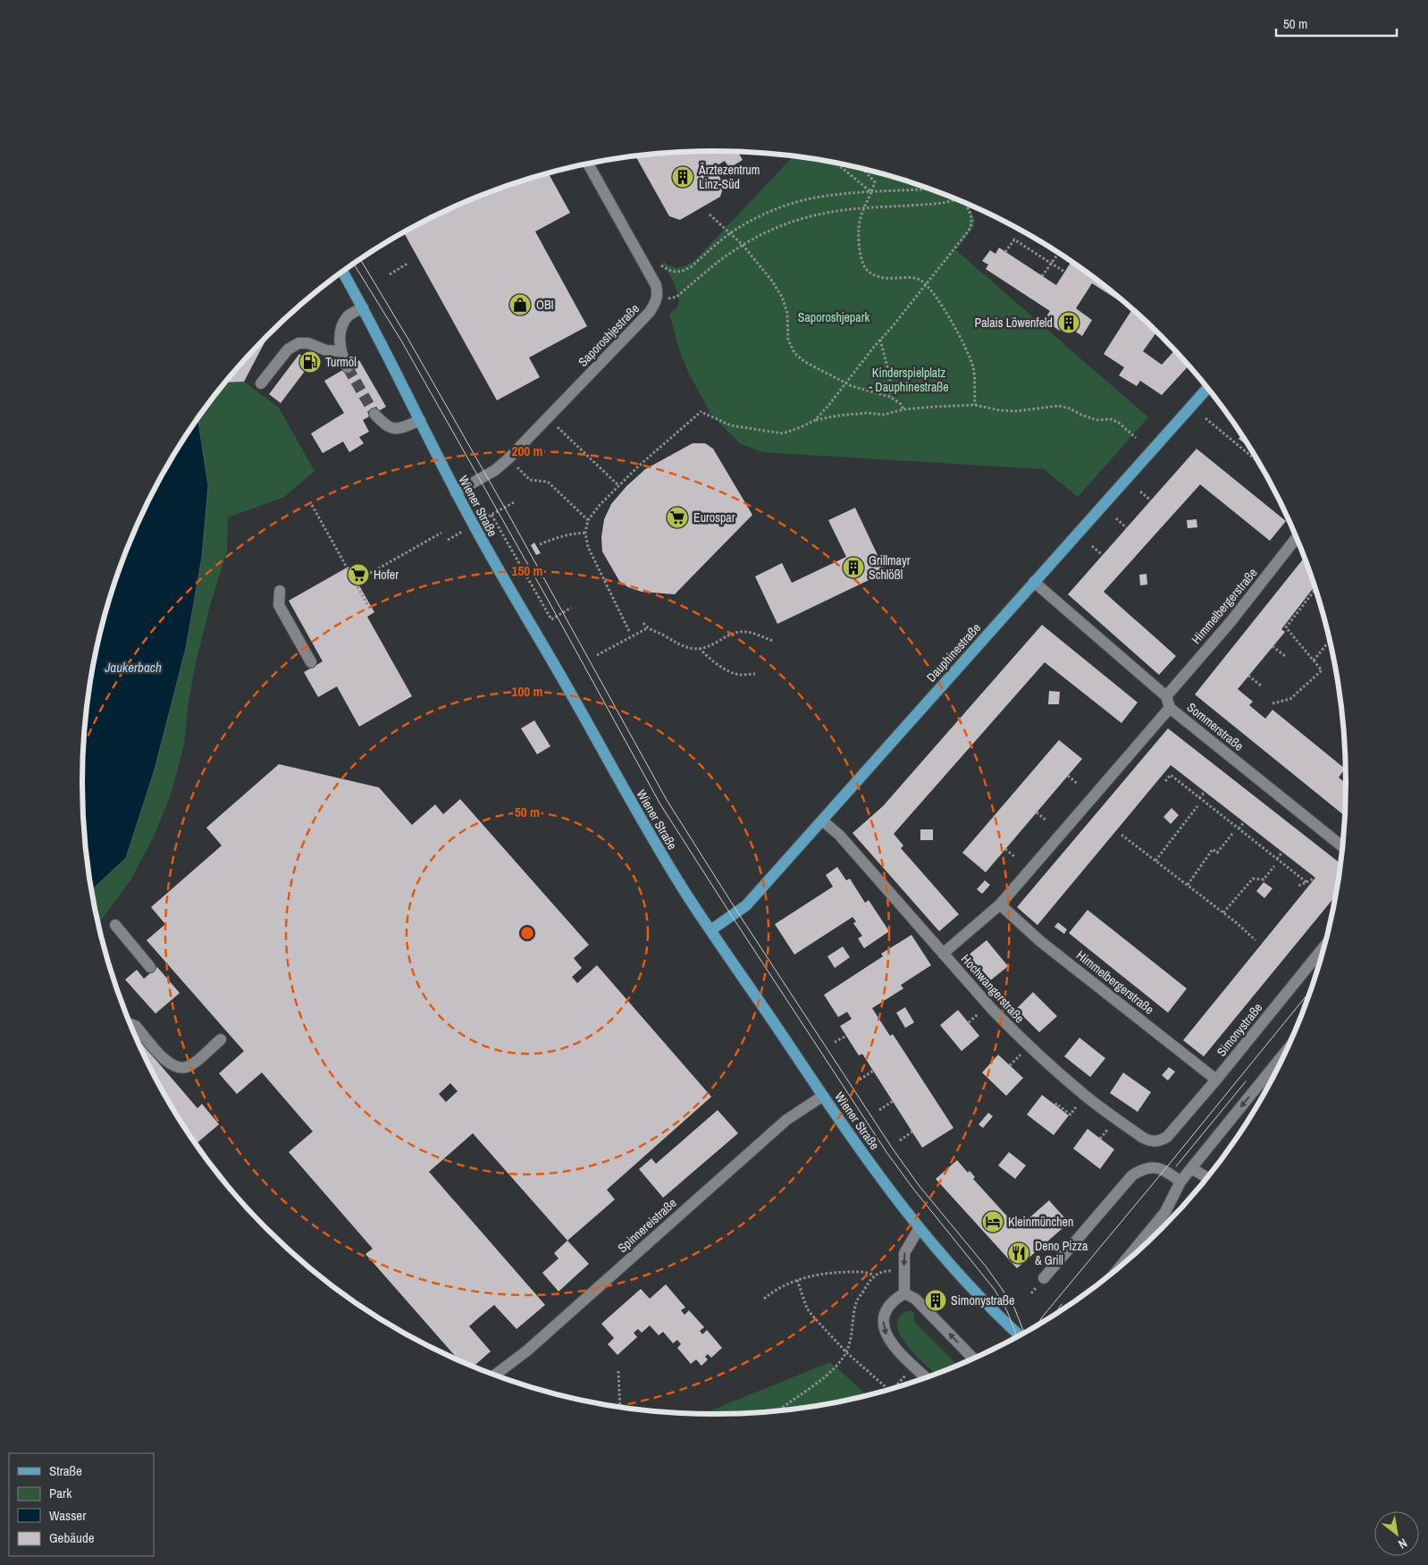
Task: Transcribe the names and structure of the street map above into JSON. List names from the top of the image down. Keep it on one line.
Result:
{"streets":{"main road":["Wiener Straße","Dauphinestraße"],"street":["Saporoshjestraße","Himmelbergerstraße","Sommerstraße","Hochwangerstraße","Simonystraße","Spinnereistraße"]},"crossings":[["Saporoshjestraße","Wiener Straße"],["Wiener Straße","Dauphinestraße"],["Wiener Straße","Spinnereistraße"],["Himmelbergerstraße","Sommerstraße"],["Himmelbergerstraße","Simonystraße"],["Dauphinestraße","Hochwangerstraße"],["Hochwangerstraße","Simonystraße"]],"water":["Jaukerbach"],"parks":["Saporoshjepark","Kinderspielplatz - Dauphinestraße"],"places":{"building":["Ärztezentrum Linz-Süd","Palais Löwenfeld","Grillmayr Schlößl","Simonystraße"],"shop":["OBI"],"fuel station":["Turmöl"],"supermarket":["Eurospar","Hofer"],"hotel":["Kleinmünchen"],"restaurant":["Deno Pizza & Grill"]},"legend":["Straße","Park","Wasser","Gebäude"],"scale_bar":"50 m","north":"bottom right","rings":["200 m","150 m","100 m","50 m"]}
